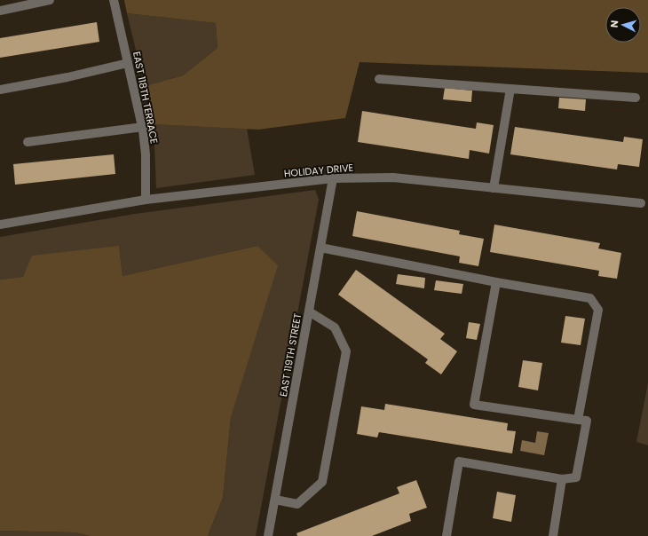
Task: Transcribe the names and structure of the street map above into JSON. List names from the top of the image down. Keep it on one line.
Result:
{"streets":{"street":["EAST 118TH TERRACE","HOLIDAY DRIVE","EAST 119TH STREET"]},"crossings":[["EAST 118TH TERRACE","HOLIDAY DRIVE"],["HOLIDAY DRIVE","EAST 119TH STREET"]],"north":"left"}
